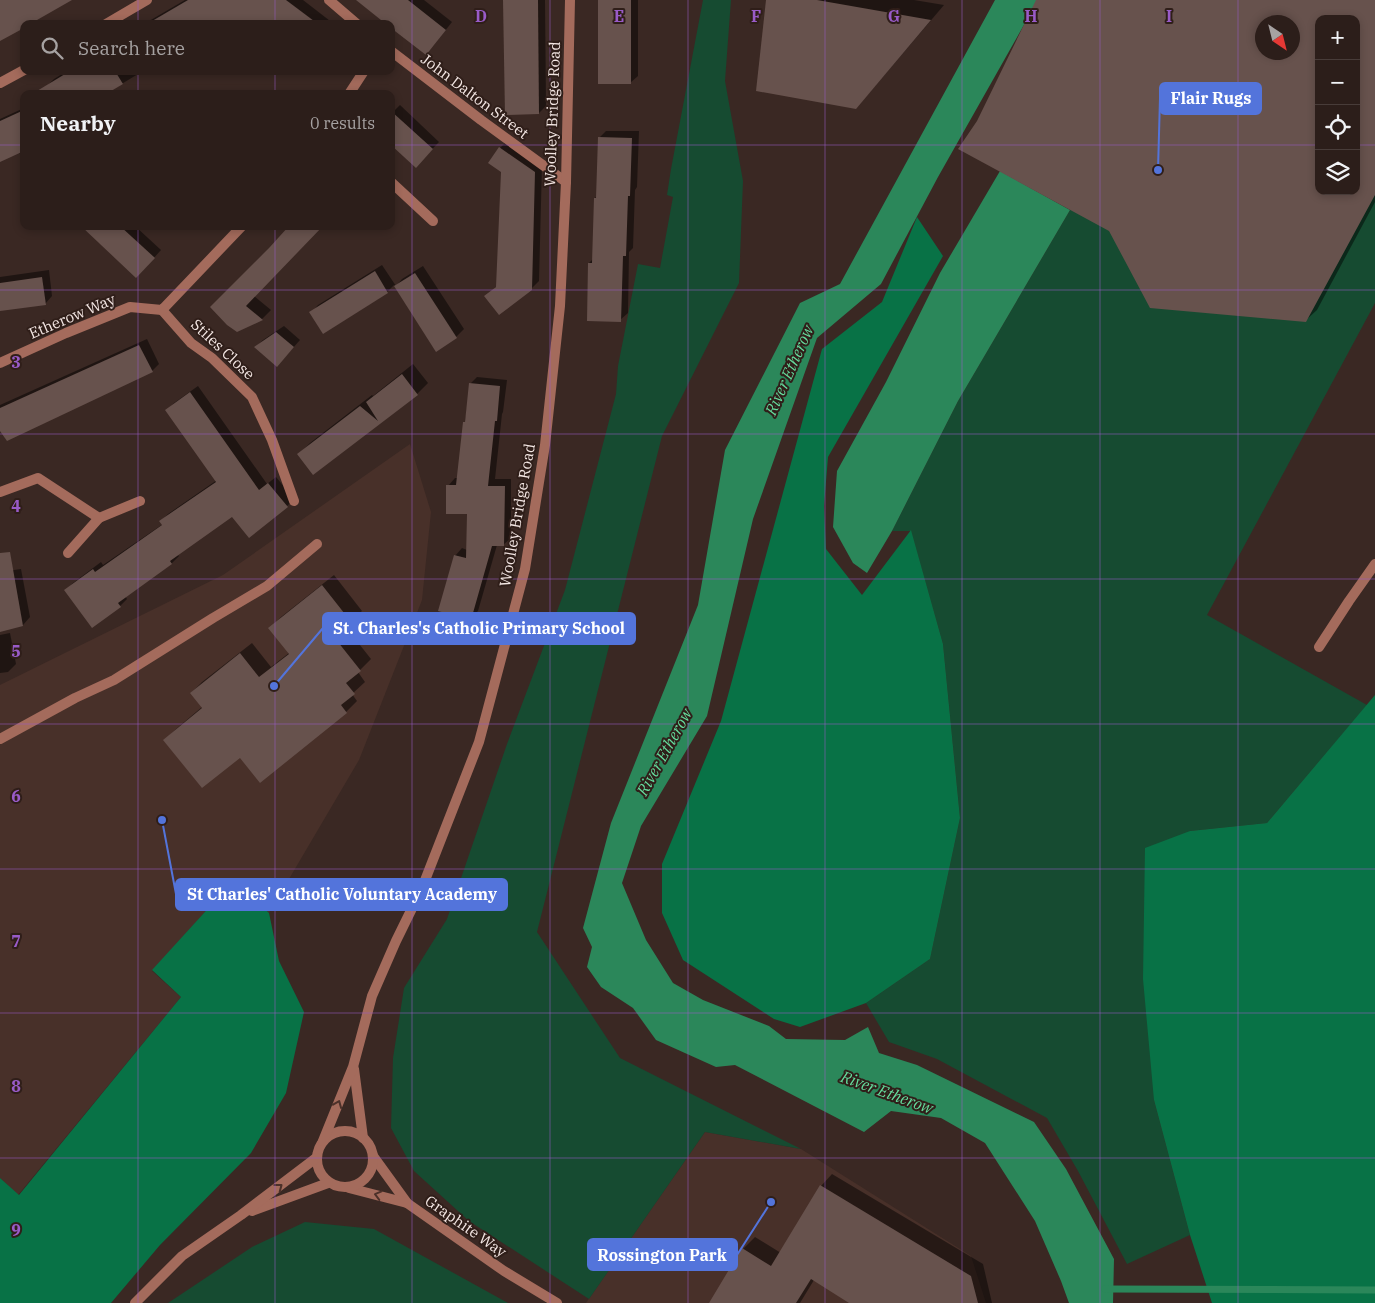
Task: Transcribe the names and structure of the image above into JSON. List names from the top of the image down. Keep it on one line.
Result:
{"streets":{"street":["John Dalton Street","Woolley Bridge Road","Etherow Way","Stiles Close","Graphite Way"]},"crossings":[["John Dalton Street","Woolley Bridge Road"],["Woolley Bridge Road","Graphite Way"],["Etherow Way","Stiles Close"]],"water":["River Etherow"],"places":["Flair Rugs","St. Charles's Catholic Primary School","St Charles' Catholic Voluntary Academy","Rossington Park"],"north":"bottom right","page":{"map_buttons":["+","−"],"search":"Search here","heading":["Nearby","0 results"]},"grid":{"columns":["D","E","F","G","H","I"],"rows":["3","4","5","6","7","8","9"]}}
